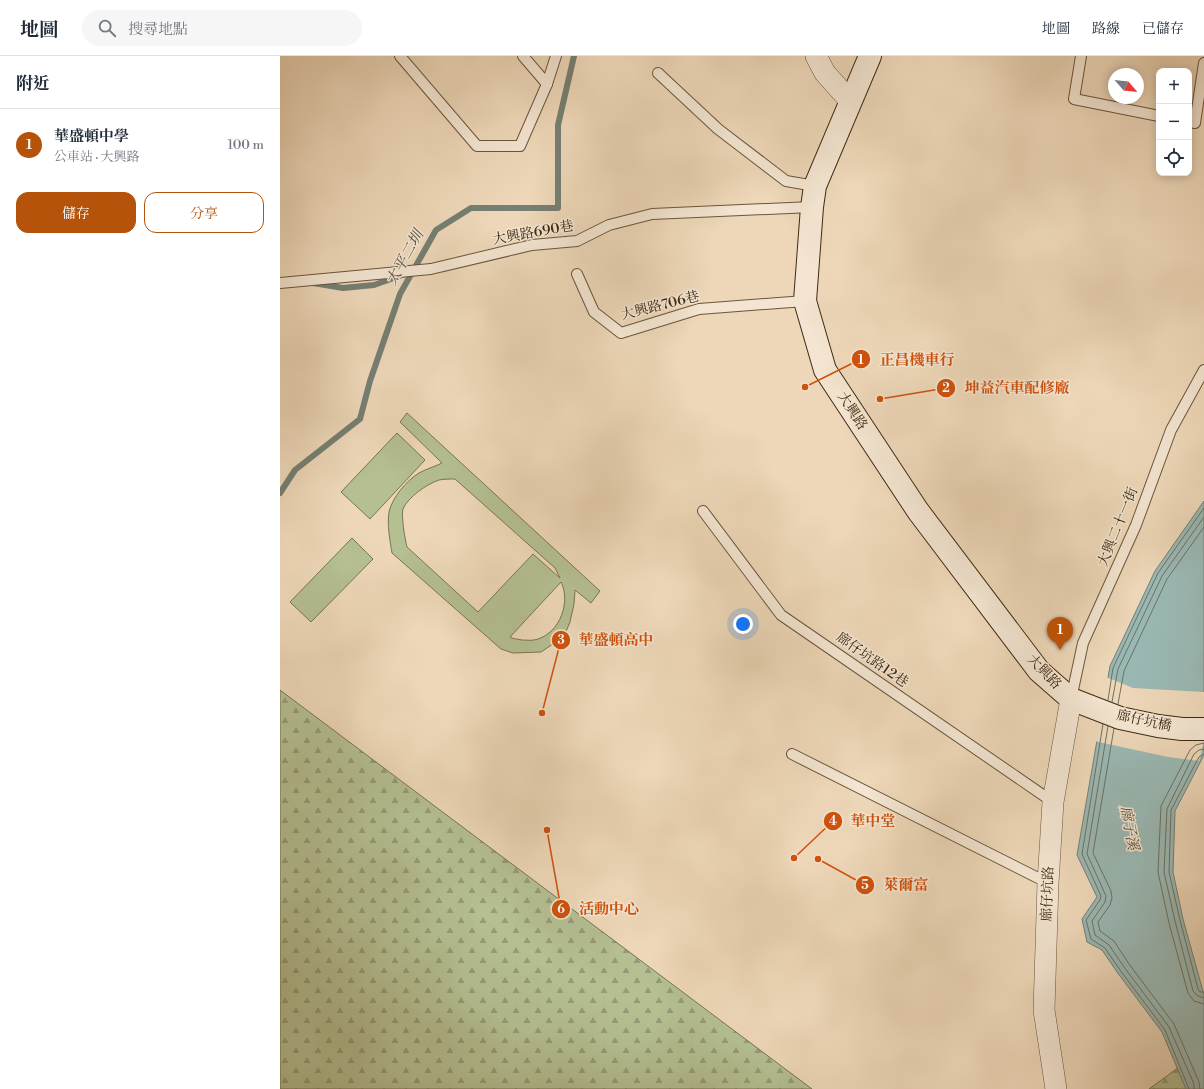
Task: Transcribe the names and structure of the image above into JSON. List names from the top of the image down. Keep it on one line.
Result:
{"streets":{"main road":["大興路","廍仔坑橋"],"street":["廍仔坑路"],"lane":["大興路690巷","大興路706巷","大興二十一街","廍仔坑路12巷"]},"crossings":[["大興路690巷","大興路"],["大興路706巷","大興路"],["大興路","大興二十一街"],["大興路","廍仔坑橋"],["大興路","廍仔坑路"],["大興二十一街","廍仔坑橋"],["大興二十一街","廍仔坑路"],["廍仔坑路12巷","廍仔坑路"],["廍仔坑橋","廍仔坑路"]],"water":["太平二圳","廍子溪"],"places":["正昌機車行","坤益汽車配修廠","華盛頓高中","活動中心","華中堂","萊爾富"],"north":"bottom right","page":{"header":"地圖","search":"搜尋地點","nav":["地圖","路線","已儲存"],"heading":"附近","map_buttons":["+","−"],"list":[{"mark":"1","name":"華盛頓中學","note":"公車站 · 大興路","value":"100 m"}],"buttons":["儲存","分享"],"pins":"1"}}
